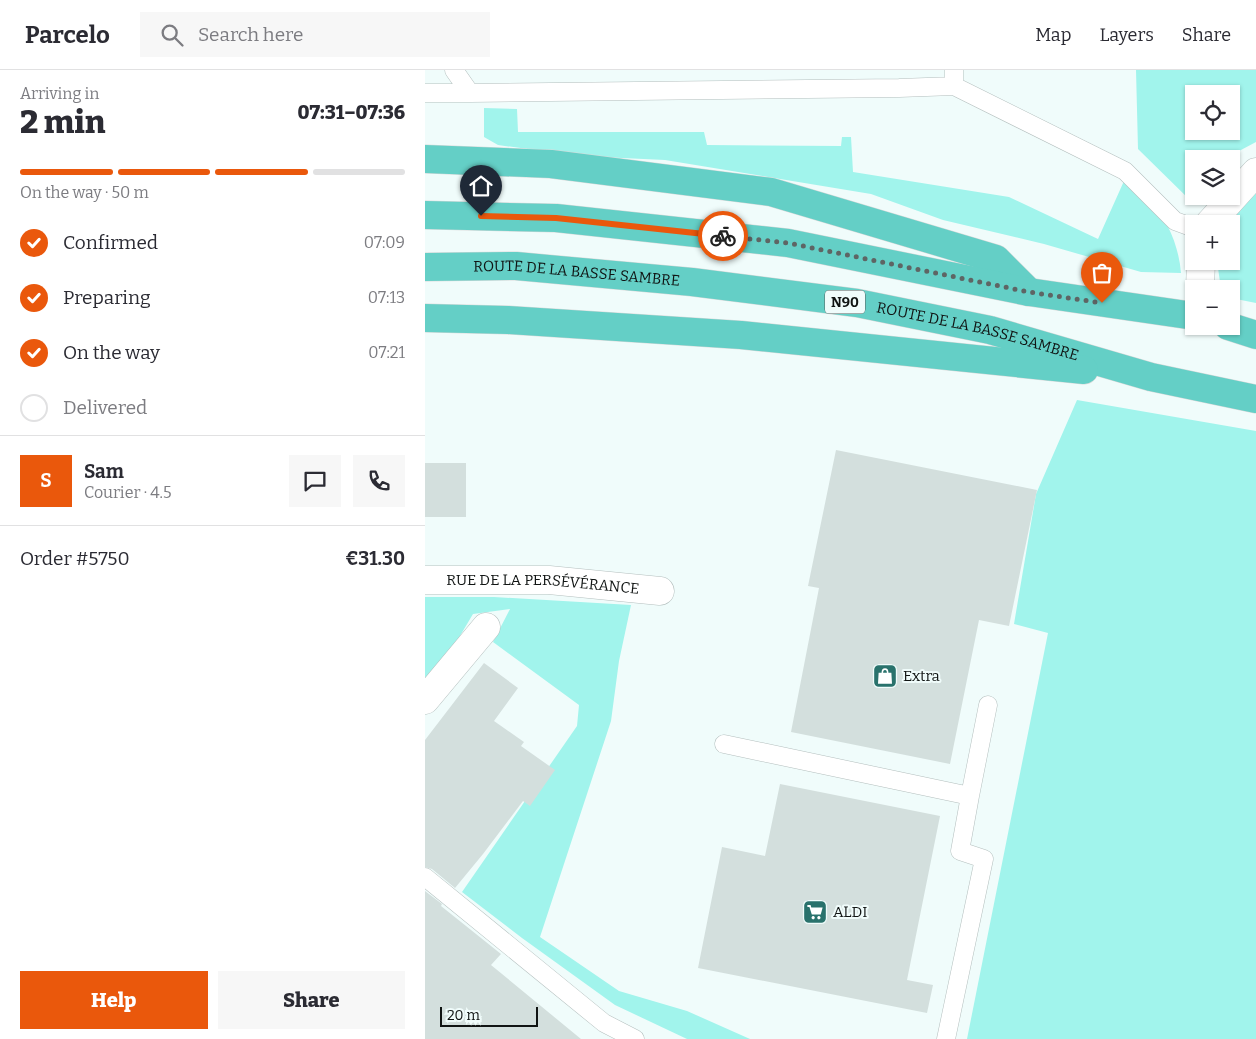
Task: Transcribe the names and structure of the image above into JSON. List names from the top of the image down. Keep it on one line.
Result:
{"streets":{"highway":["ROUTE DE LA BASSE SAMBRE","N90"],"street":["RUE DE LA PERSÉVÉRANCE"]},"places":{"shop":["Extra"],"supermarket":["ALDI"]},"scale_bar":"20 m","page":{"header":"Parcelo","search":"Search here","nav":["Map","Layers","Share"],"heading":["2 min","Arriving in","07:31–07:36"],"panel":["Sam","Courier · 4.5","Order #5750","€31.30"],"map_buttons":["+","−"],"bar":"On the way · 50 m","list":[["Confirmed","07:09"],["Preparing","07:13"],["On the way","07:21"],"Delivered"],"round":"S","buttons":["Help","Share"],"scale":"20 m"}}
